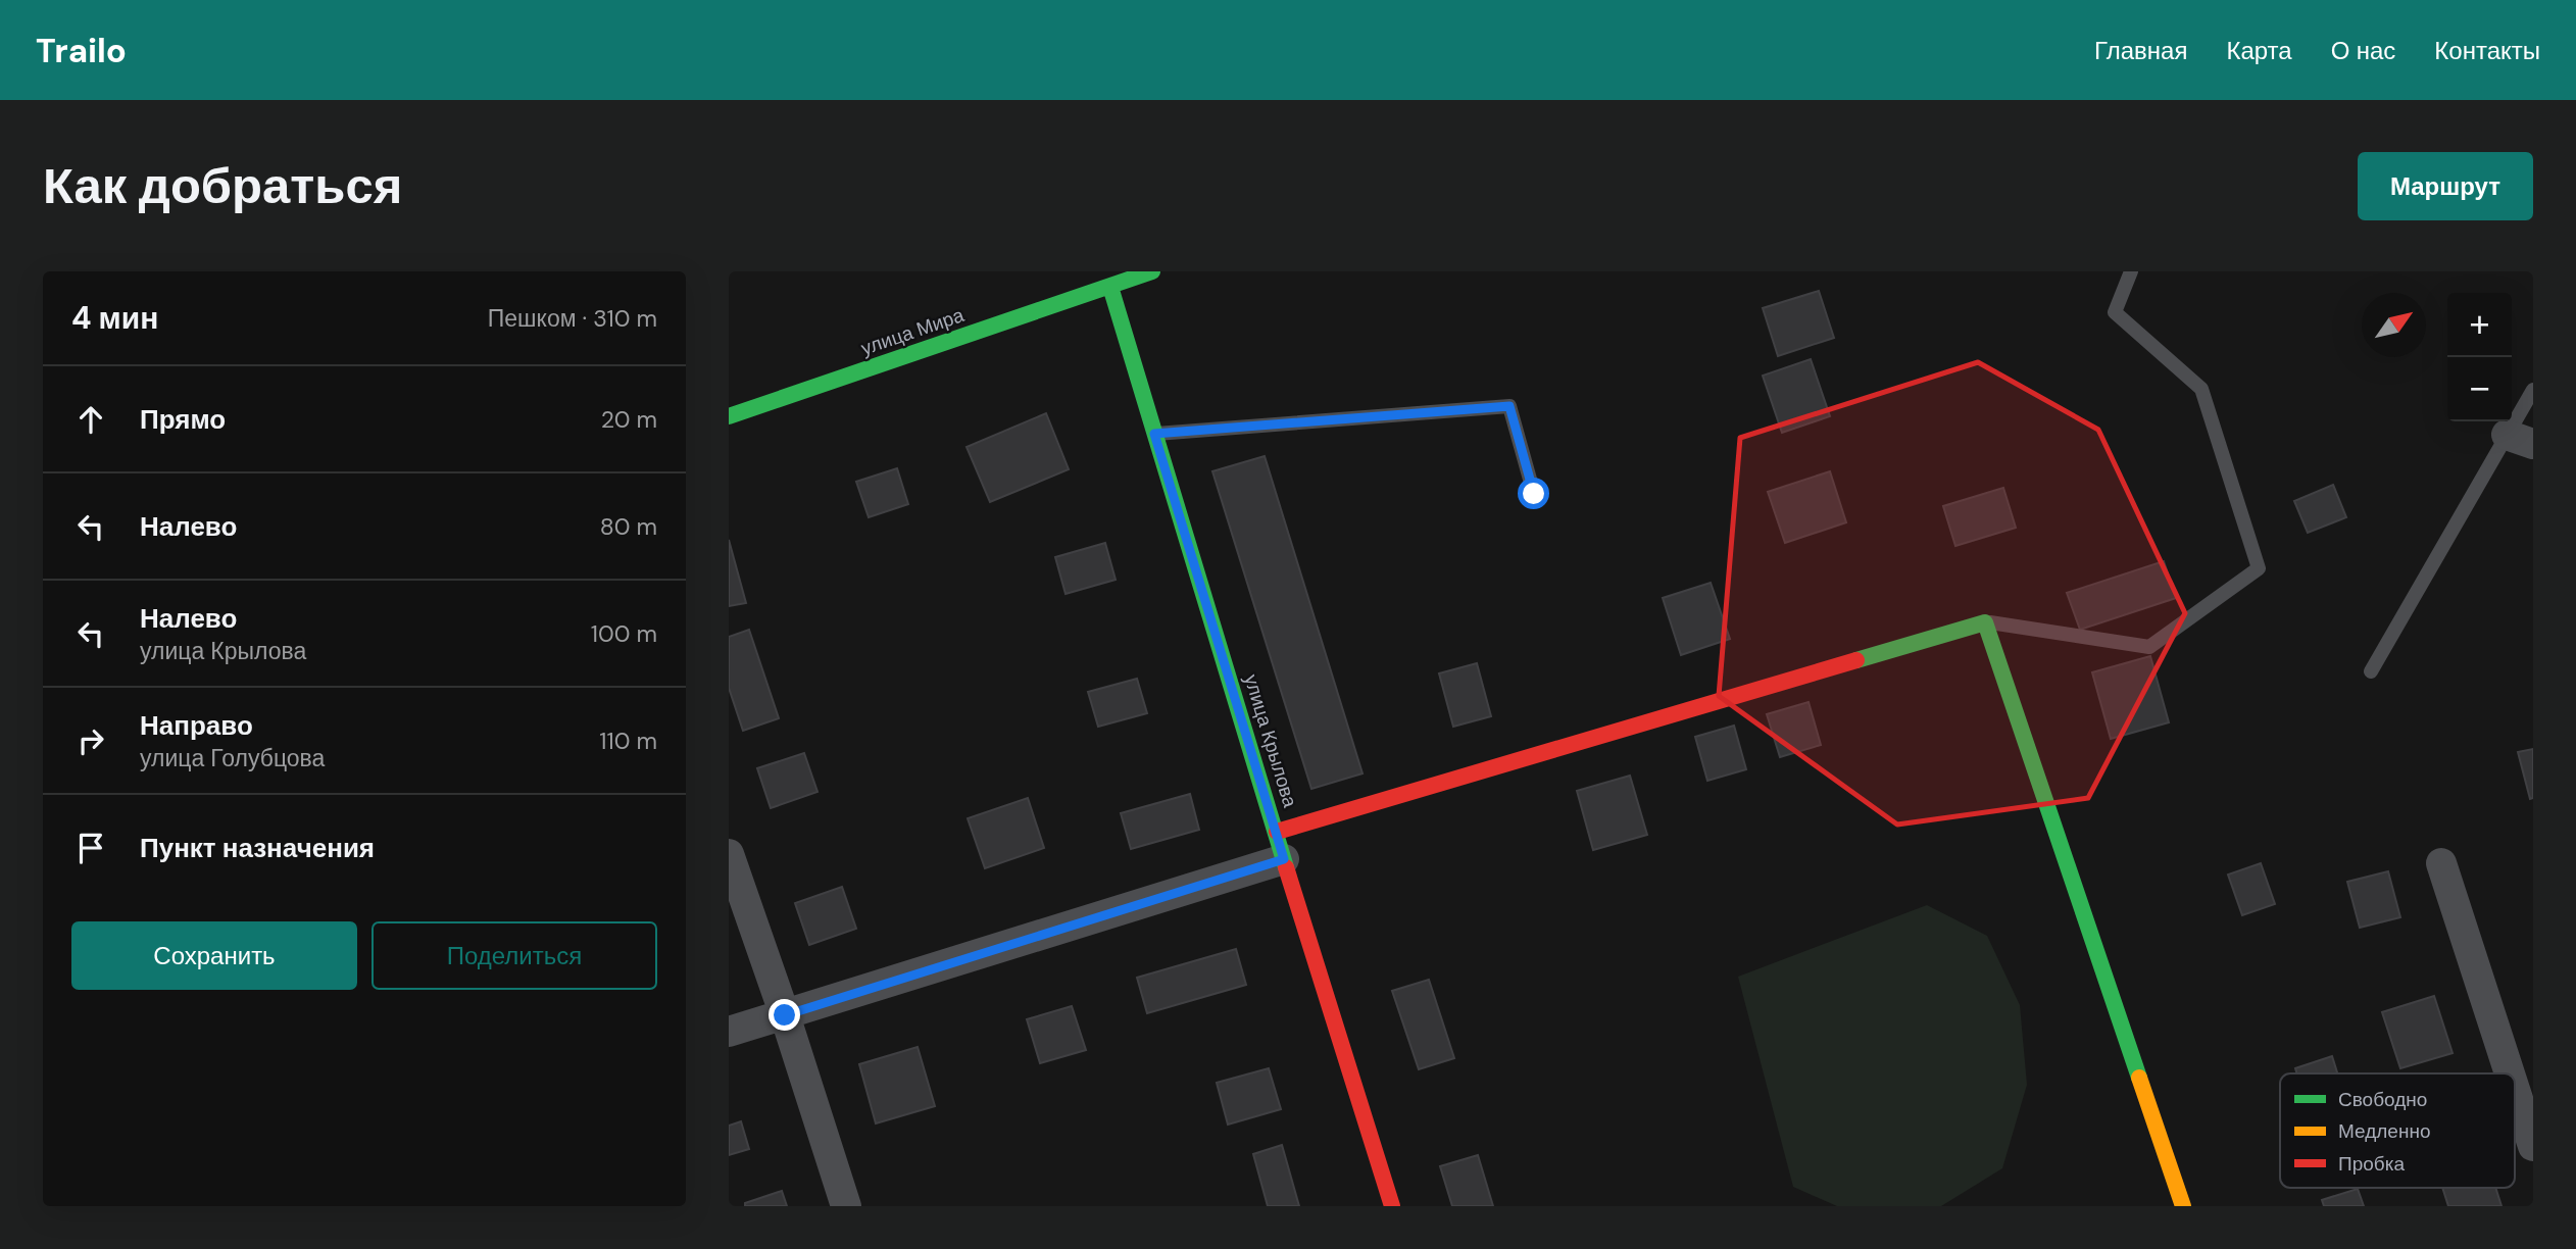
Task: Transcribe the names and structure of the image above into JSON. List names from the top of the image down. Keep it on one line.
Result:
{"streets":{"street":["улица Мира","улица Крылова"]},"crossings":[["улица Мира","улица Крылова"]],"legend":["Свободно","Медленно","Пробка"],"north":"top right","page":{"header":"Trailo","nav":["Главная","Карта","О нас","Контакты"],"buttons":["Маршрут",["Сохранить","Поделиться"]],"title":"Как добраться","heading":["4 мин","Пешком · 310 m"],"map_buttons":["+","−"],"list":[["Прямо","20 m"],["Налево","80 m"],["Налево","улица Крылова","100 m"],["Направо","улица Голубцова","110 m"],"Пункт назначения"]}}
